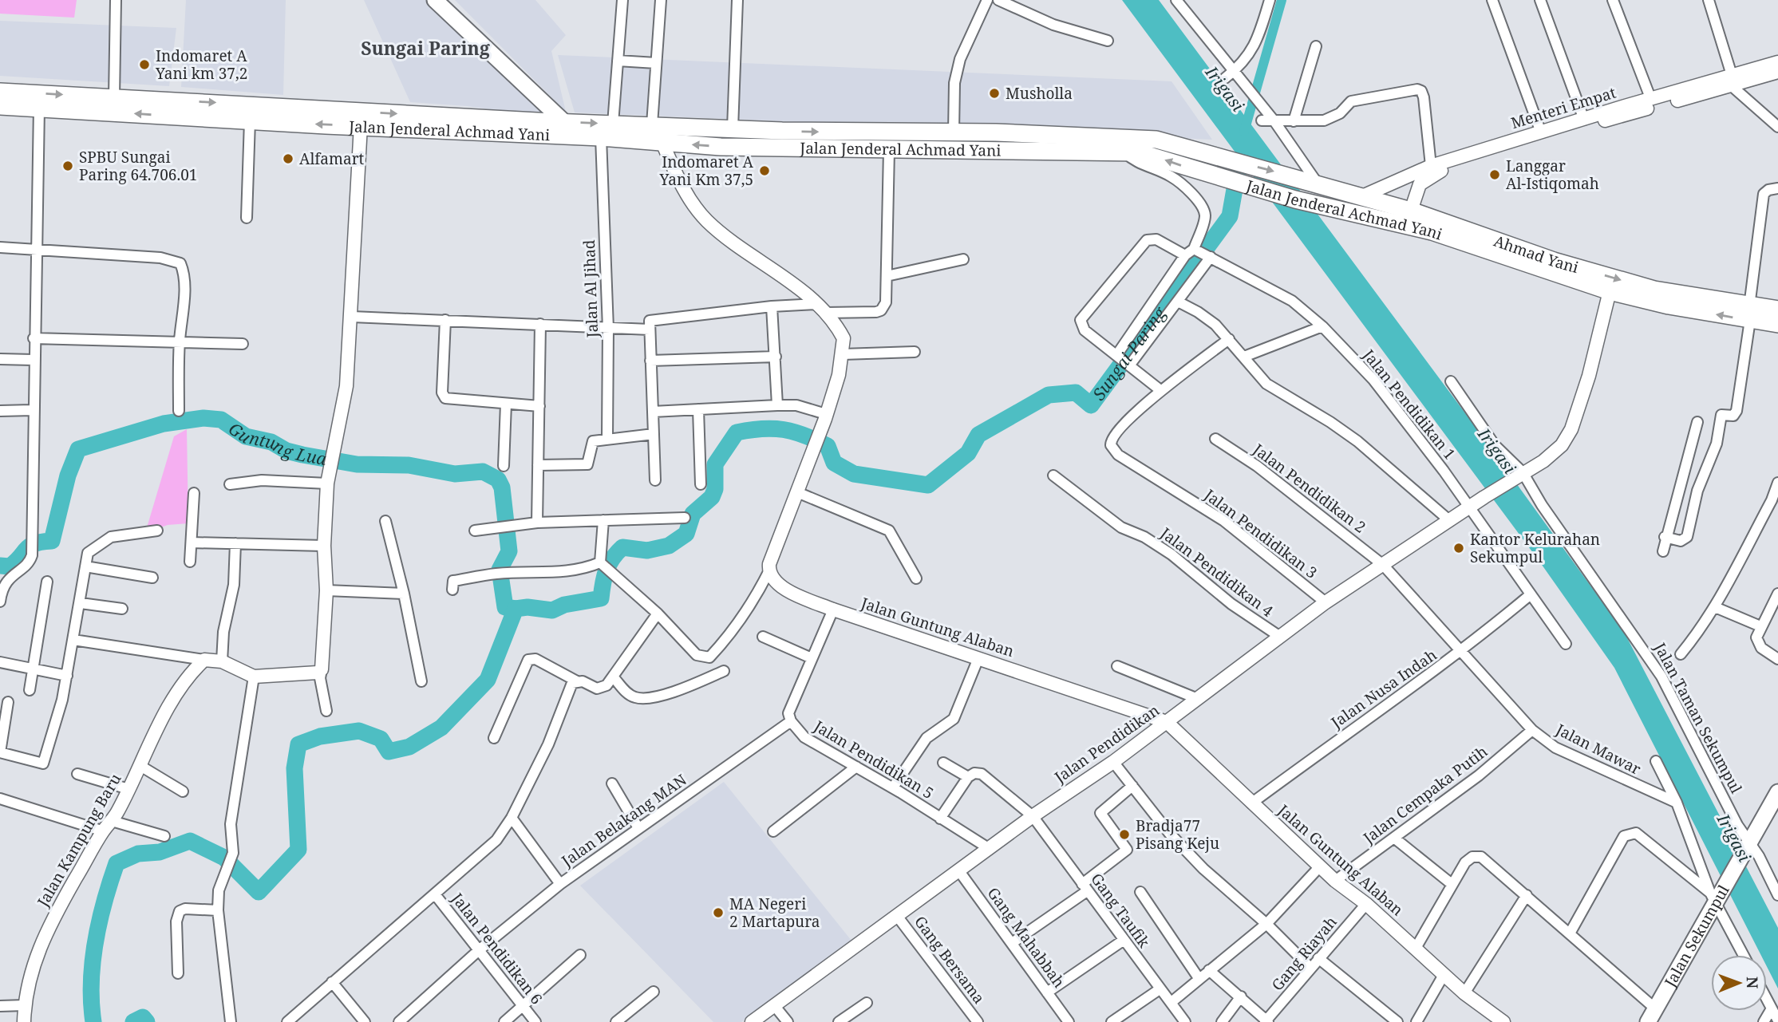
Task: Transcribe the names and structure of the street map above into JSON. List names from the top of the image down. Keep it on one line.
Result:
{"streets":{"highway":["Jalan Jenderal Achmad Yani","Ahmad Yani"],"main road":["Jalan Sekumpul"],"street":["Menteri Empat","Jalan Al Jihad","Jalan Pendidikan 1","Jalan Pendidikan 2","Jalan Pendidikan 3","Jalan Pendidikan 4","Jalan Guntung Alaban","Jalan Nusa Indah","Jalan Taman Sekumpul","Jalan Pendidikan","Jalan Mawar","Jalan Pendidikan 5","Jalan Cempaka Putih","Jalan Belakang MAN","Jalan Kampung Baru","Gang Taufik","Gang Mahabbah","Jalan Pendidikan 6","Gang Riayah","Gang Bersama"]},"crossings":[["Menteri Empat","Ahmad Yani"],["Jalan Jenderal Achmad Yani","Ahmad Yani"],["Jalan Jenderal Achmad Yani","Jalan Al Jihad"],["Jalan Pendidikan 1","Jalan Pendidikan 3"],["Jalan Pendidikan 1","Jalan Nusa Indah"],["Jalan Pendidikan 1","Jalan Pendidikan"],["Jalan Pendidikan 2","Jalan Pendidikan"],["Jalan Pendidikan 2","Jalan Mawar"],["Jalan Pendidikan 3","Jalan Pendidikan"],["Jalan Pendidikan 4","Jalan Pendidikan"],["Jalan Guntung Alaban","Jalan Nusa Indah"],["Jalan Guntung Alaban","Jalan Pendidikan"],["Jalan Guntung Alaban","Jalan Cempaka Putih"],["Jalan Guntung Alaban","Gang Riayah"],["Jalan Nusa Indah","Jalan Mawar"],["Jalan Taman Sekumpul","Jalan Pendidikan"],["Jalan Taman Sekumpul","Jalan Sekumpul"],["Jalan Pendidikan","Jalan Mawar"],["Jalan Pendidikan","Jalan Pendidikan 5"],["Jalan Pendidikan","Gang Taufik"],["Jalan Pendidikan","Gang Mahabbah"],["Jalan Pendidikan","Gang Bersama"],["Jalan Mawar","Jalan Cempaka Putih"],["Jalan Pendidikan 5","Jalan Belakang MAN"],["Jalan Belakang MAN","Jalan Pendidikan 6"]],"districts":["Sungai Paring"],"water":["Irigasi","Sungai Paring","Guntung Lua"],"places":["Indomaret A Yani km 37,2","Musholla","Alfamart","SPBU Sungai Paring 64.706.01","Indomaret A Yani Km 37,5","Langgar Al-Istiqomah","Kantor Kelurahan Sekumpul","Bradja77 Pisang Keju","MA Negeri 2 Martapura"],"north":"right"}
